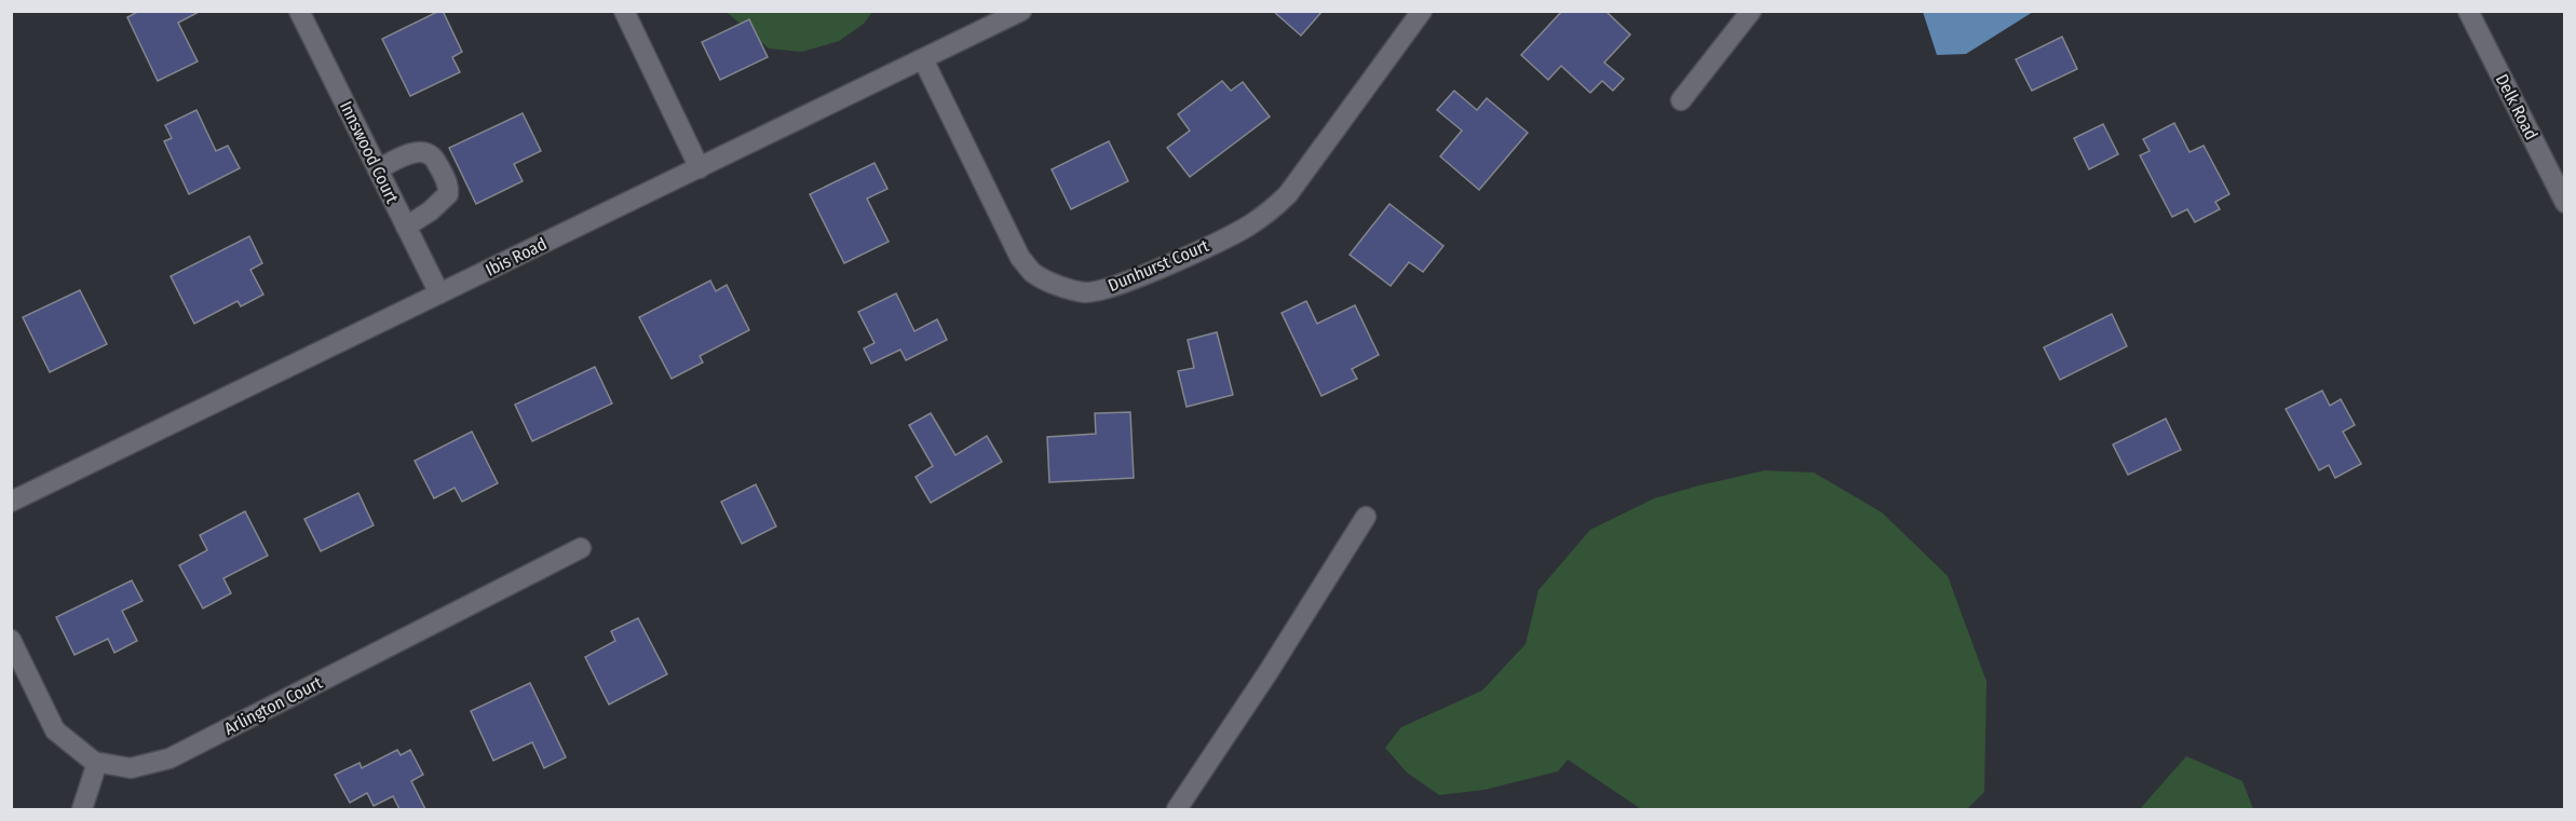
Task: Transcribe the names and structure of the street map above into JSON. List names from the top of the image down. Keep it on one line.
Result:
{"streets":{"street":["Delk Road","Innswood Court","Ibis Road","Dunhurst Court","Arlington Court"]},"crossings":[["Innswood Court","Ibis Road"],["Ibis Road","Dunhurst Court"]]}
